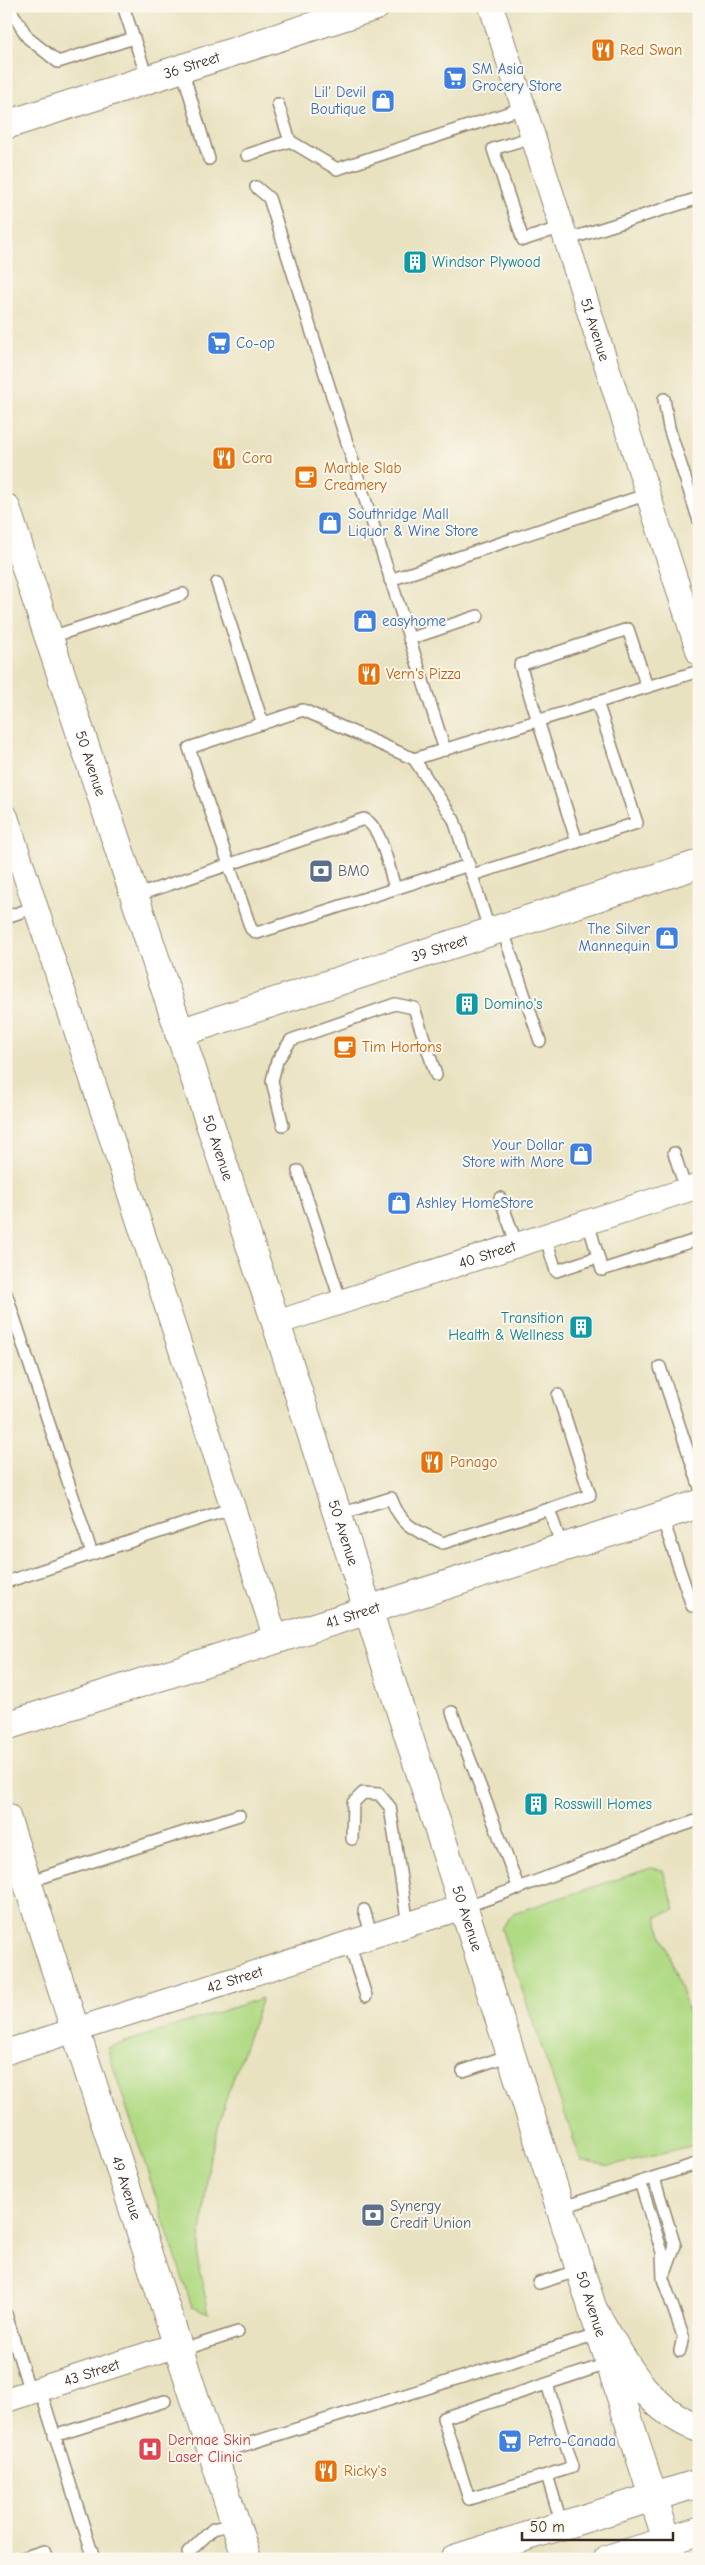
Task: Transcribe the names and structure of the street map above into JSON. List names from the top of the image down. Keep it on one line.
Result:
{"streets":{"main road":["36 Street","50 Avenue","39 Street","41 Street","49 Avenue"],"street":["51 Avenue","40 Street","42 Street","43 Street"]},"crossings":[["50 Avenue","39 Street"],["50 Avenue","40 Street"],["50 Avenue","41 Street"],["50 Avenue","42 Street"],["42 Street","49 Avenue"],["49 Avenue","43 Street"]],"places":{"restaurant":["Red Swan","Cora","Vern's Pizza","Panago","Ricky's"],"supermarket":["SM Asia Grocery Store","Co-op","Petro-Canada"],"shop":["Lil' Devil Boutique","Southridge Mall Liquor & Wine Store","easyhome","The Silver Mannequin","Your Dollar Store with More","Ashley HomeStore"],"building":["Windsor Plywood","Domino's","Transition Health & Wellness","Rosswill Homes"],"cafe":["Marble Slab Creamery","Tim Hortons"],"bank":["BMO","Synergy Credit Union"],"hospital":["Dermae Skin Laser Clinic"]},"scale_bar":"50 m"}
